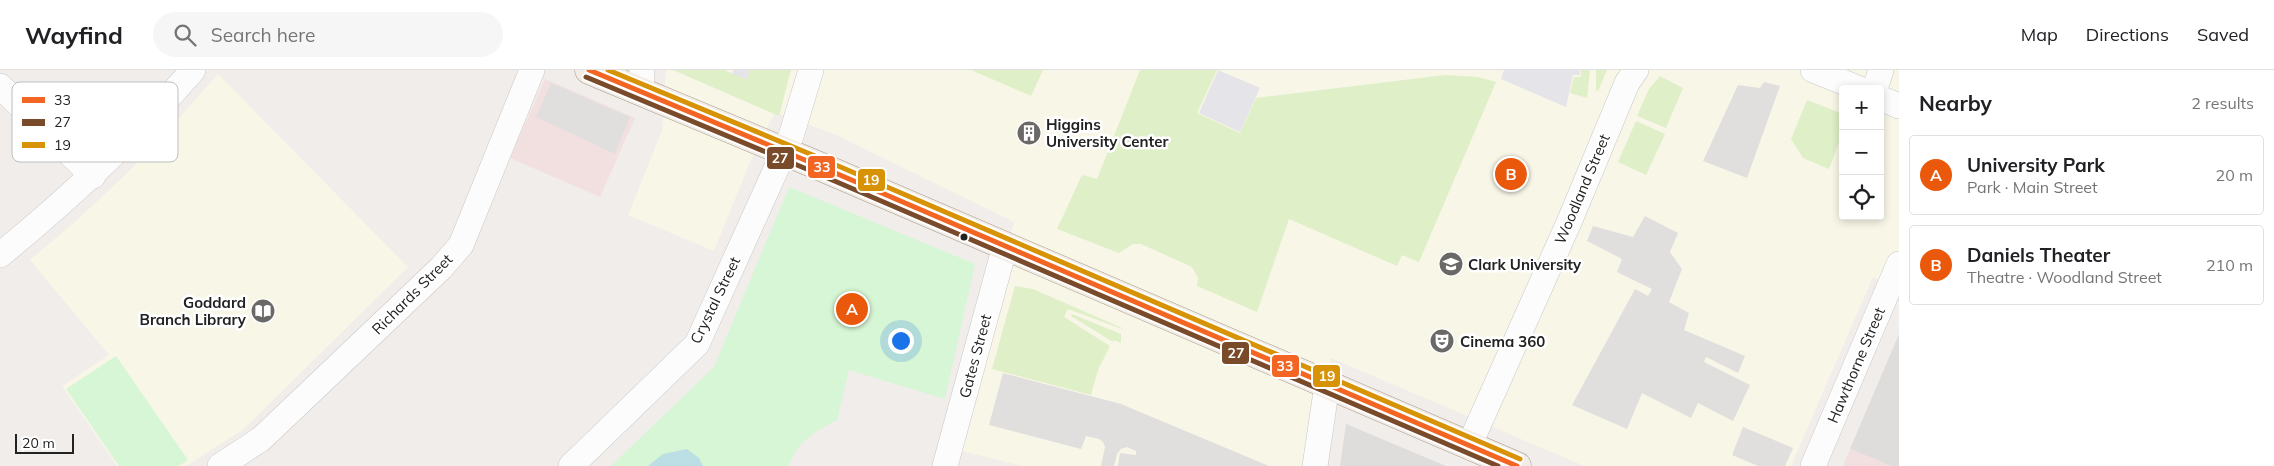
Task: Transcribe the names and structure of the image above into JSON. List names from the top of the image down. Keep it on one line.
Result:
{"streets":{"street":["Woodland Street","Richards Street","Crystal Street","Gates Street","Hawthorne Street"]},"places":{"building":["Higgins University Center"],"school or university":["Clark University"],"library":["Goddard Branch Library"],"theatre":["Cinema 360"]},"lines":["transit line 33","transit line 19","transit line 27"],"legend":["33","27","19"],"scale_bar":"20 m","page":{"header":"Wayfind","search":"Search here","nav":["Map","Directions","Saved"],"heading":["Nearby","2 results"],"map_buttons":["+","−"],"list":[{"mark":"A","name":"University Park","note":"Park · Main Street","value":"20 m"},{"mark":"B","name":"Daniels Theater","note":"Theatre · Woodland Street","value":"210 m"}],"pins":["B","A"],"scale":"20 m"}}
